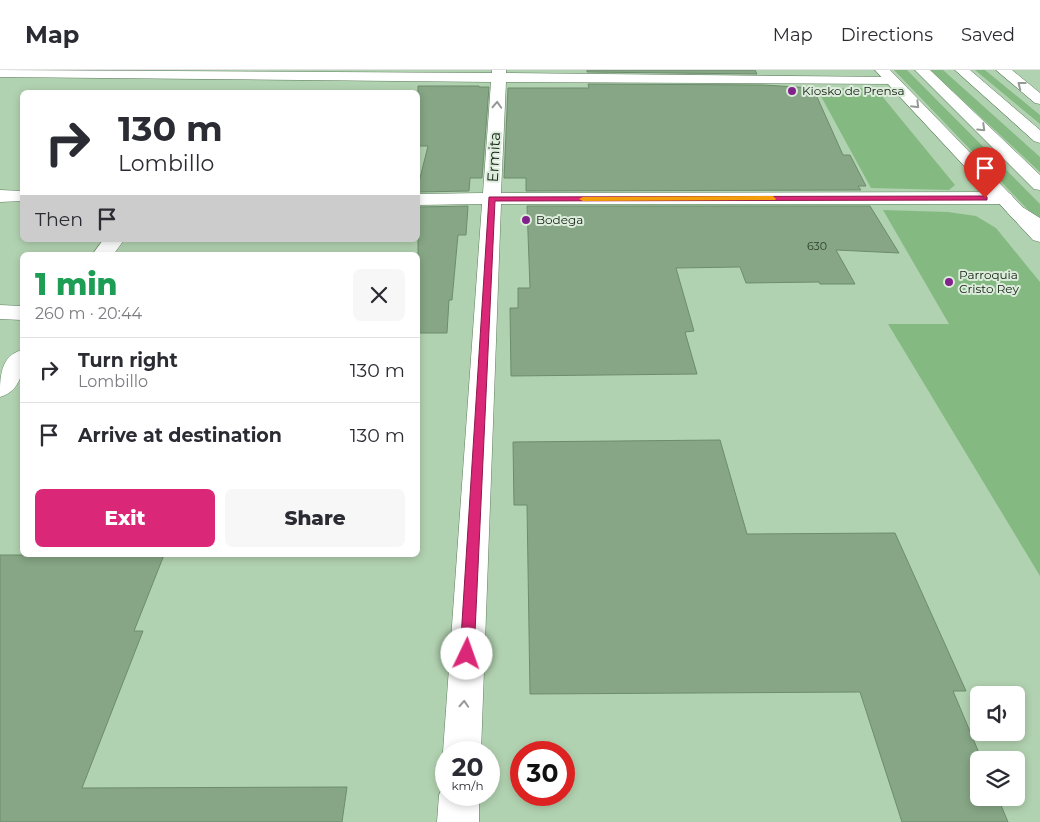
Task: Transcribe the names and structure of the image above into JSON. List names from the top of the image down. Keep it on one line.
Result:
{"streets":{"main road":["Ermita"]},"one_way":["Ermita"],"places":["Kiosko de Prensa","Bodega","Parroquia Cristo Rey"],"house_numbers":["630"],"page":{"header":"Map","nav":["Map","Directions","Saved"],"turn":["130 m","Lombillo"],"then":"Then","heading":["1 min","260 m · 20:44"],"list":[{"name":"Turn right","note":"Lombillo","value":"130 m"},{"name":"Arrive at destination","value":"130 m"}],"buttons":["Exit","Share"],"speed":"20 km/h","limit":"30"}}
